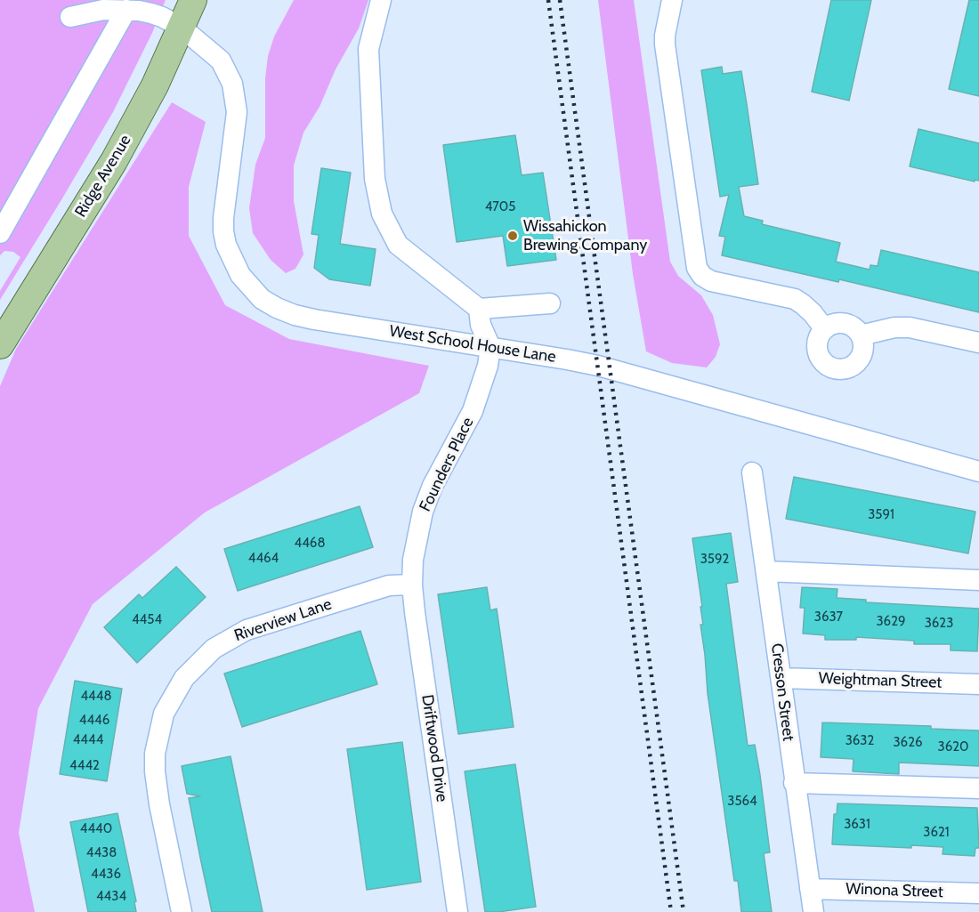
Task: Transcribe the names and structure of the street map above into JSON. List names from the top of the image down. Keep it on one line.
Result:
{"streets":{"main road":["Ridge Avenue"],"street":["West School House Lane","Founders Place","Riverview Lane","Weightman Street","Cresson Street","Driftwood Drive","Winona Street"]},"crossings":[["Ridge Avenue","West School House Lane"],["West School House Lane","Founders Place"],["Founders Place","Riverview Lane"],["Founders Place","Driftwood Drive"],["Riverview Lane","Driftwood Drive"],["Weightman Street","Cresson Street"],["Cresson Street","Winona Street"]],"places":["Wissahickon Brewing Company"],"house_numbers":["4705","3591","4468","4464","3592","3637","4454","3629","3623","4448","4446","4444","3632","3626","3620","4442","3564","3631","4440","3621","4438","4436","4434"]}
